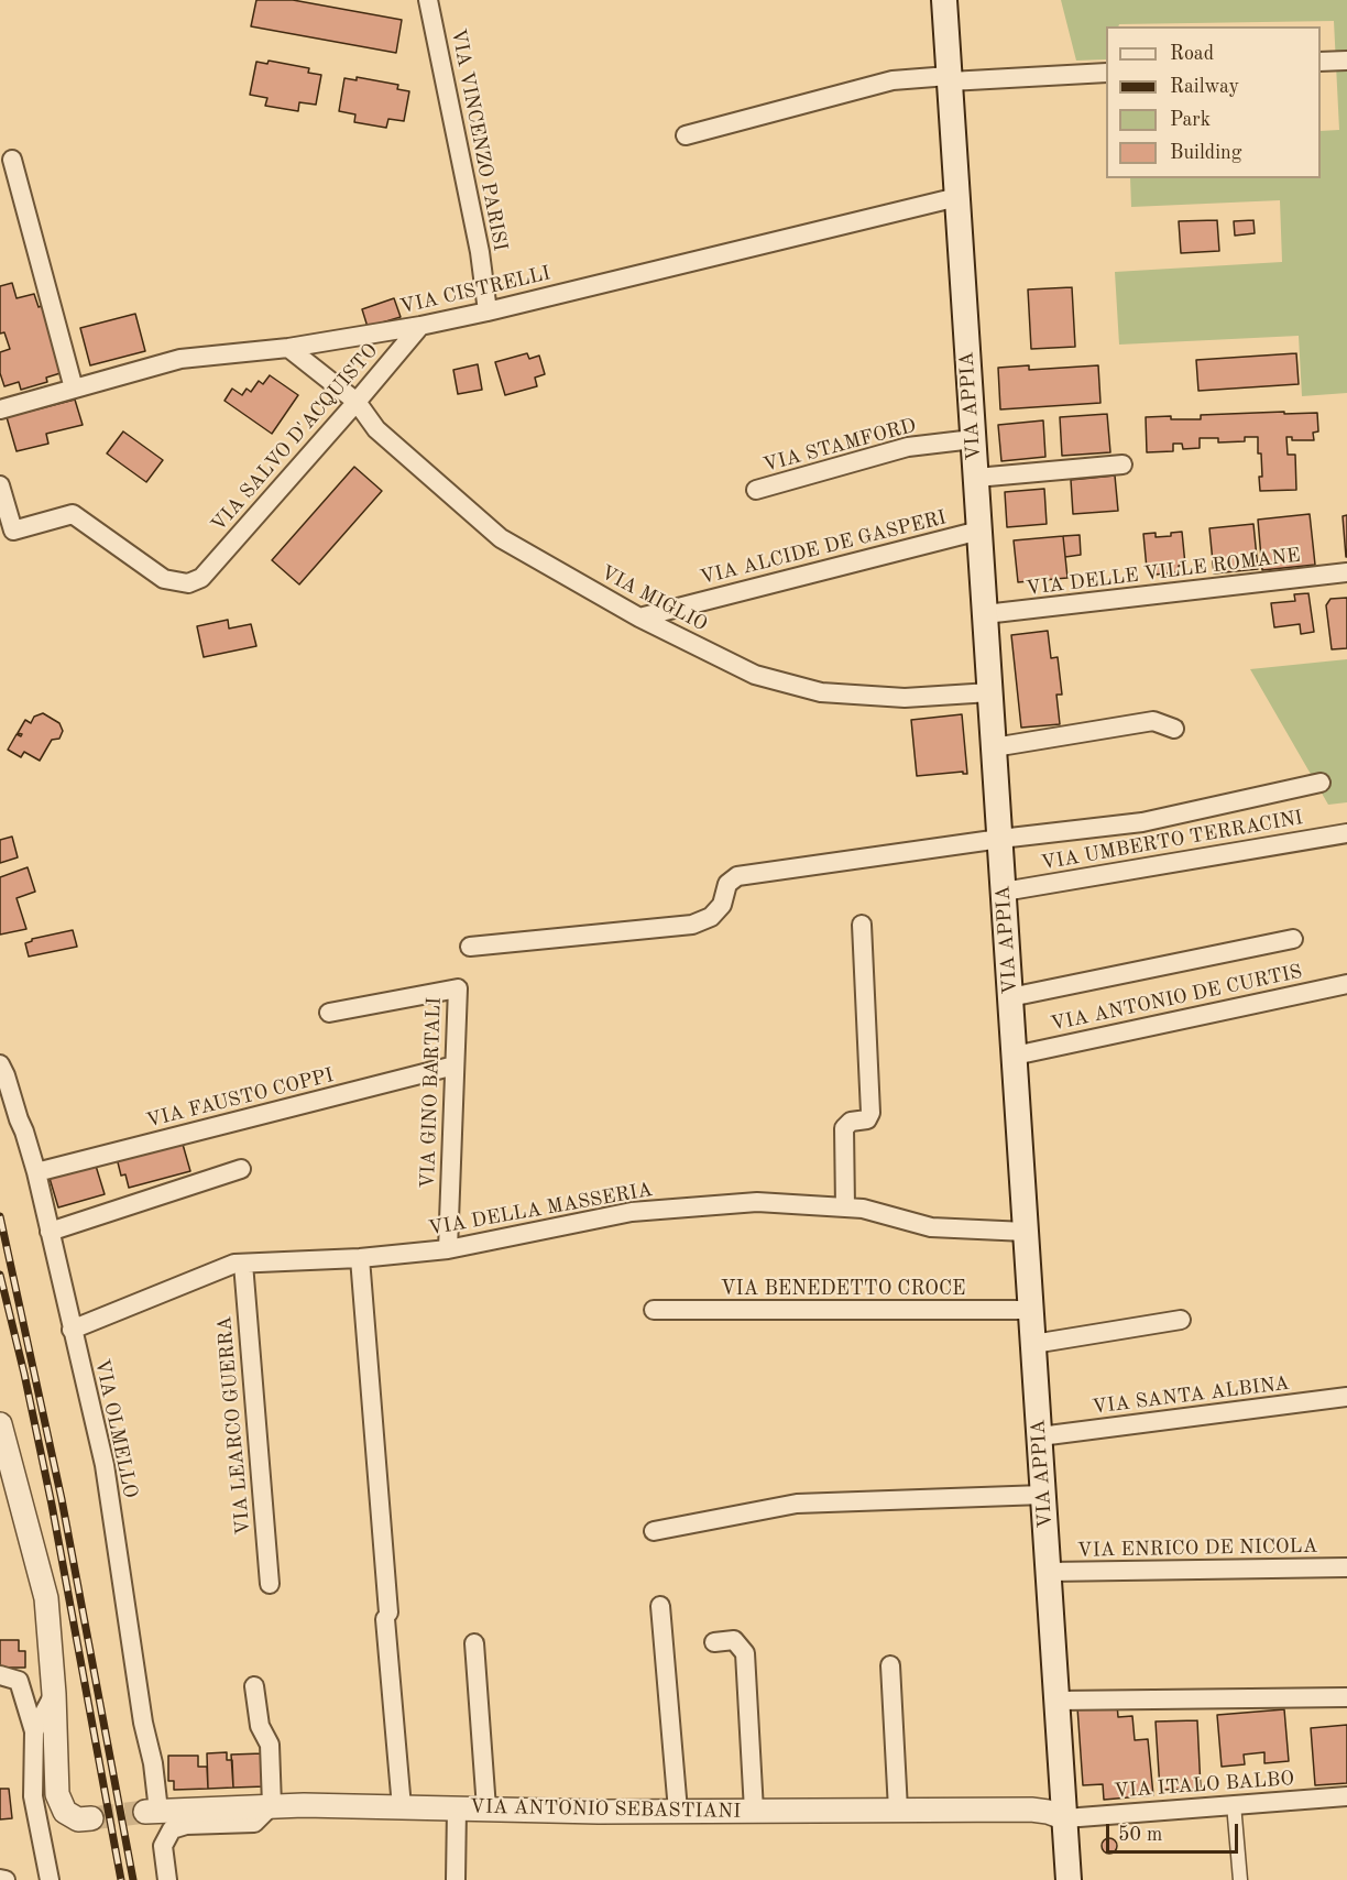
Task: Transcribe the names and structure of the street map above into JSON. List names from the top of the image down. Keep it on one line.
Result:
{"streets":{"main road":["VIA APPIA"],"street":["VIA VINCENZO PARISI","VIA CISTRELLI","VIA SALVO D'ACQUISTO","VIA STAMFORD","VIA ALCIDE DE GASPERI","VIA DELLE VILLE ROMANE","VIA MIGLIO","VIA UMBERTO TERRACINI","VIA ANTONIO DE CURTIS","VIA GINO BARTALI","VIA FAUSTO COPPI","VIA DELLA MASSERIA","VIA BENEDETTO CROCE","VIA SANTA ALBINA","VIA LEARCO GUERRA","VIA OLMELLO","VIA ENRICO DE NICOLA","VIA ITALO BALBO","VIA ANTONIO SEBASTIANI"]},"crossings":[["VIA VINCENZO PARISI","VIA CISTRELLI"],["VIA CISTRELLI","VIA APPIA"],["VIA CISTRELLI","VIA SALVO D'ACQUISTO"],["VIA CISTRELLI","VIA MIGLIO"],["VIA APPIA","VIA STAMFORD"],["VIA APPIA","VIA ALCIDE DE GASPERI"],["VIA APPIA","VIA DELLE VILLE ROMANE"],["VIA APPIA","VIA MIGLIO"],["VIA APPIA","VIA UMBERTO TERRACINI"],["VIA APPIA","VIA ANTONIO DE CURTIS"],["VIA APPIA","VIA DELLA MASSERIA"],["VIA APPIA","VIA BENEDETTO CROCE"],["VIA APPIA","VIA SANTA ALBINA"],["VIA APPIA","VIA ENRICO DE NICOLA"],["VIA APPIA","VIA ITALO BALBO"],["VIA APPIA","VIA ANTONIO SEBASTIANI"],["VIA SALVO D'ACQUISTO","VIA MIGLIO"],["VIA ALCIDE DE GASPERI","VIA MIGLIO"],["VIA GINO BARTALI","VIA FAUSTO COPPI"],["VIA GINO BARTALI","VIA DELLA MASSERIA"],["VIA FAUSTO COPPI","VIA OLMELLO"],["VIA DELLA MASSERIA","VIA LEARCO GUERRA"],["VIA DELLA MASSERIA","VIA OLMELLO"],["VIA OLMELLO","VIA ANTONIO SEBASTIANI"],["VIA ITALO BALBO","VIA ANTONIO SEBASTIANI"]],"legend":["Road","Railway","Park","Building"],"scale_bar":"50 m"}
